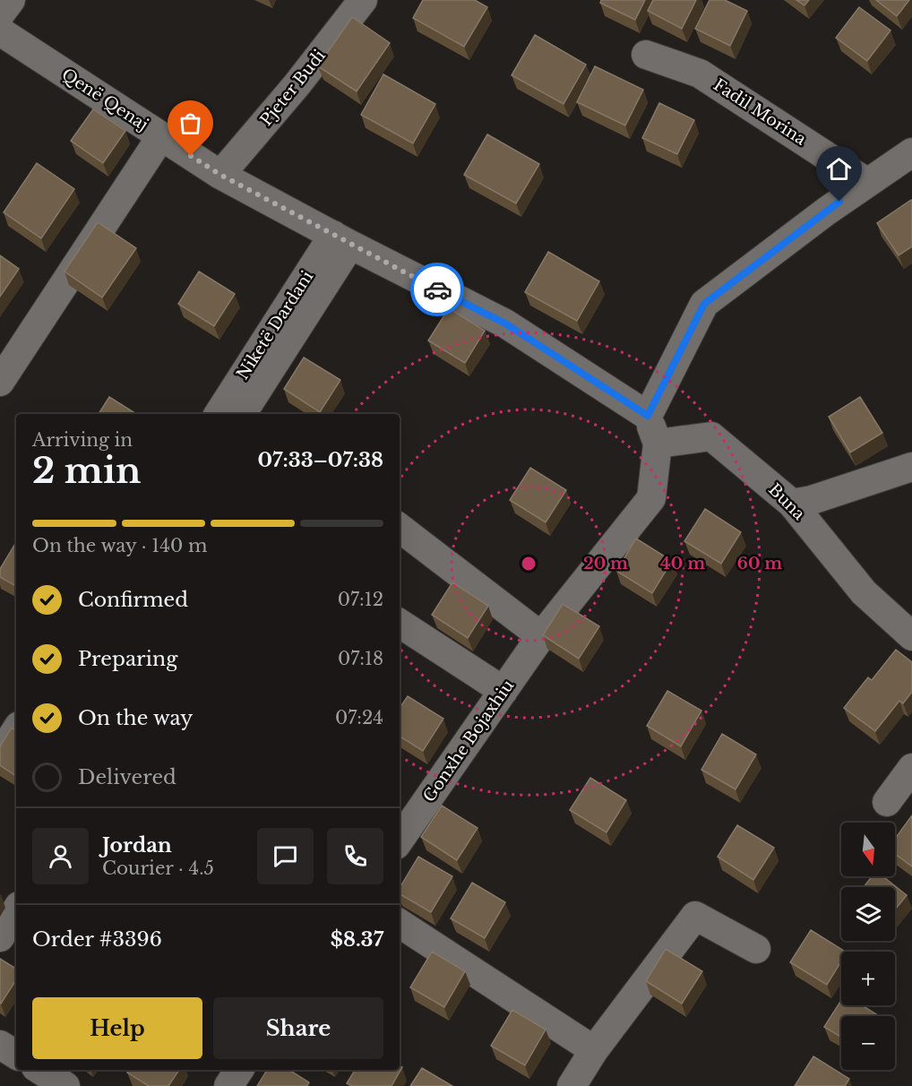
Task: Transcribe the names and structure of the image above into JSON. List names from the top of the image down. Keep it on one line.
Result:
{"streets":{"street":["Pjeter Budi","Qenë Qenaj","Fadil Morina","Niketë Dardani","Buna","Gonxhe Bojaxhiu"]},"crossings":[["Pjeter Budi","Qenë Qenaj"],["Qenë Qenaj","Niketë Dardani"],["Buna","Gonxhe Bojaxhiu"]],"north":"bottom","page":{"heading":["2 min","Arriving in","07:33–07:38"],"panel":["Jordan","Courier · 4.5","Order #3396","$8.37"],"bar":"On the way · 140 m","list":[["Confirmed","07:12"],["Preparing","07:18"],["On the way","07:24"],"Delivered"],"map_buttons":["+","−"],"buttons":["Help","Share"]},"rings":["20 m","40 m","60 m"]}
